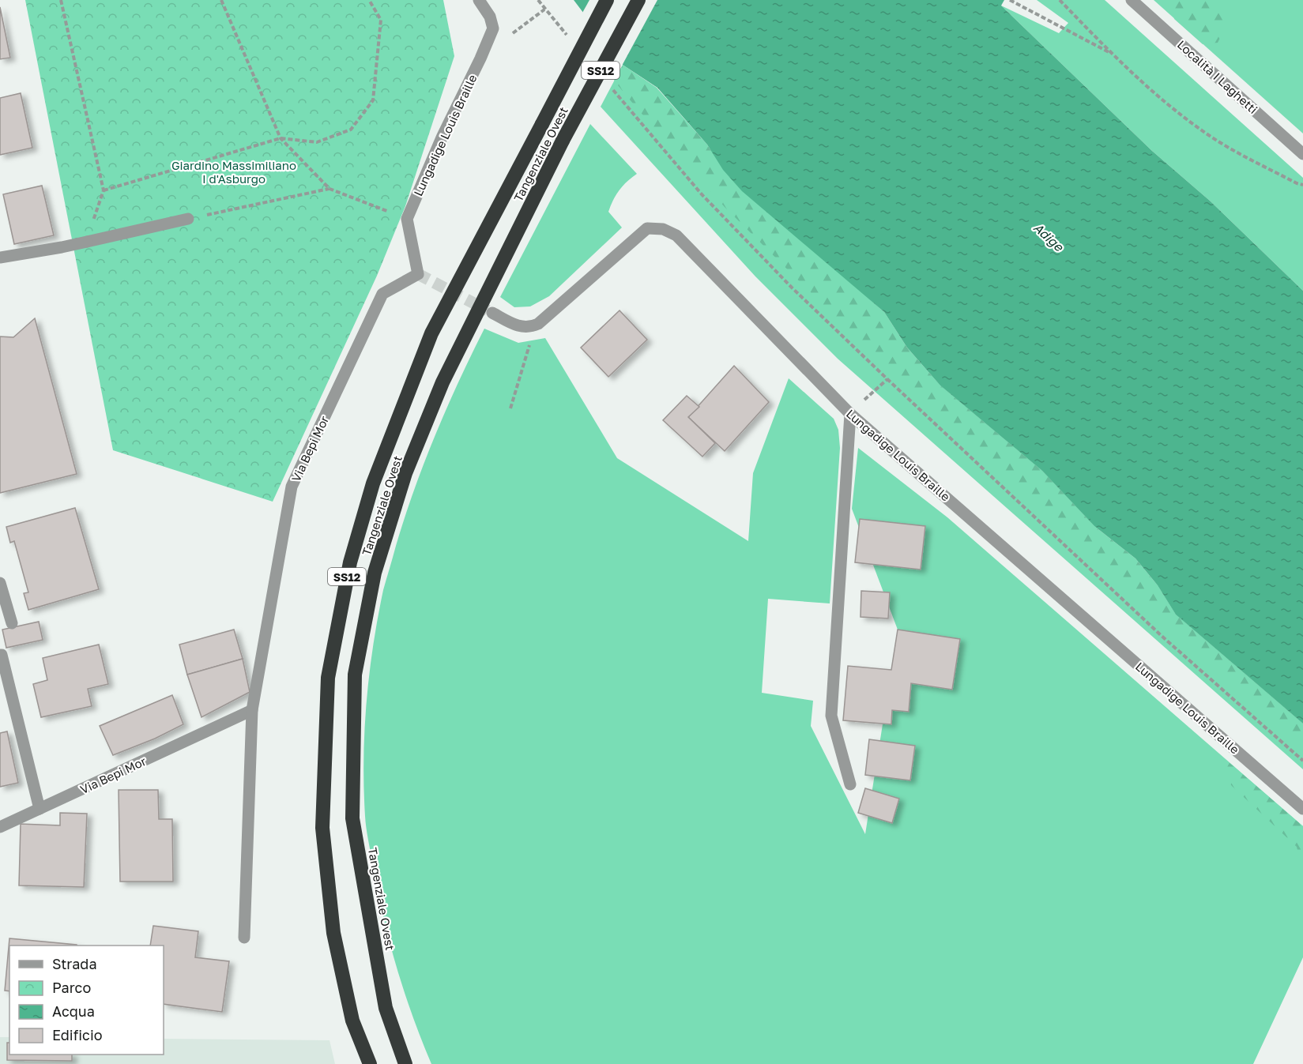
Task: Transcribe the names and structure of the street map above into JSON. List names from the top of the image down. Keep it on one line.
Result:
{"streets":{"highway":["SS12","Tangenziale Ovest"],"street":["Località I Laghetti","Lungadige Louis Braille","Via Bepi Mor"]},"crossings":[["Lungadige Louis Braille","Via Bepi Mor"]],"water":["Adige"],"parks":["Giardino Massimiliano I d'Asburgo"],"legend":["Strada","Parco","Acqua","Edificio"]}
